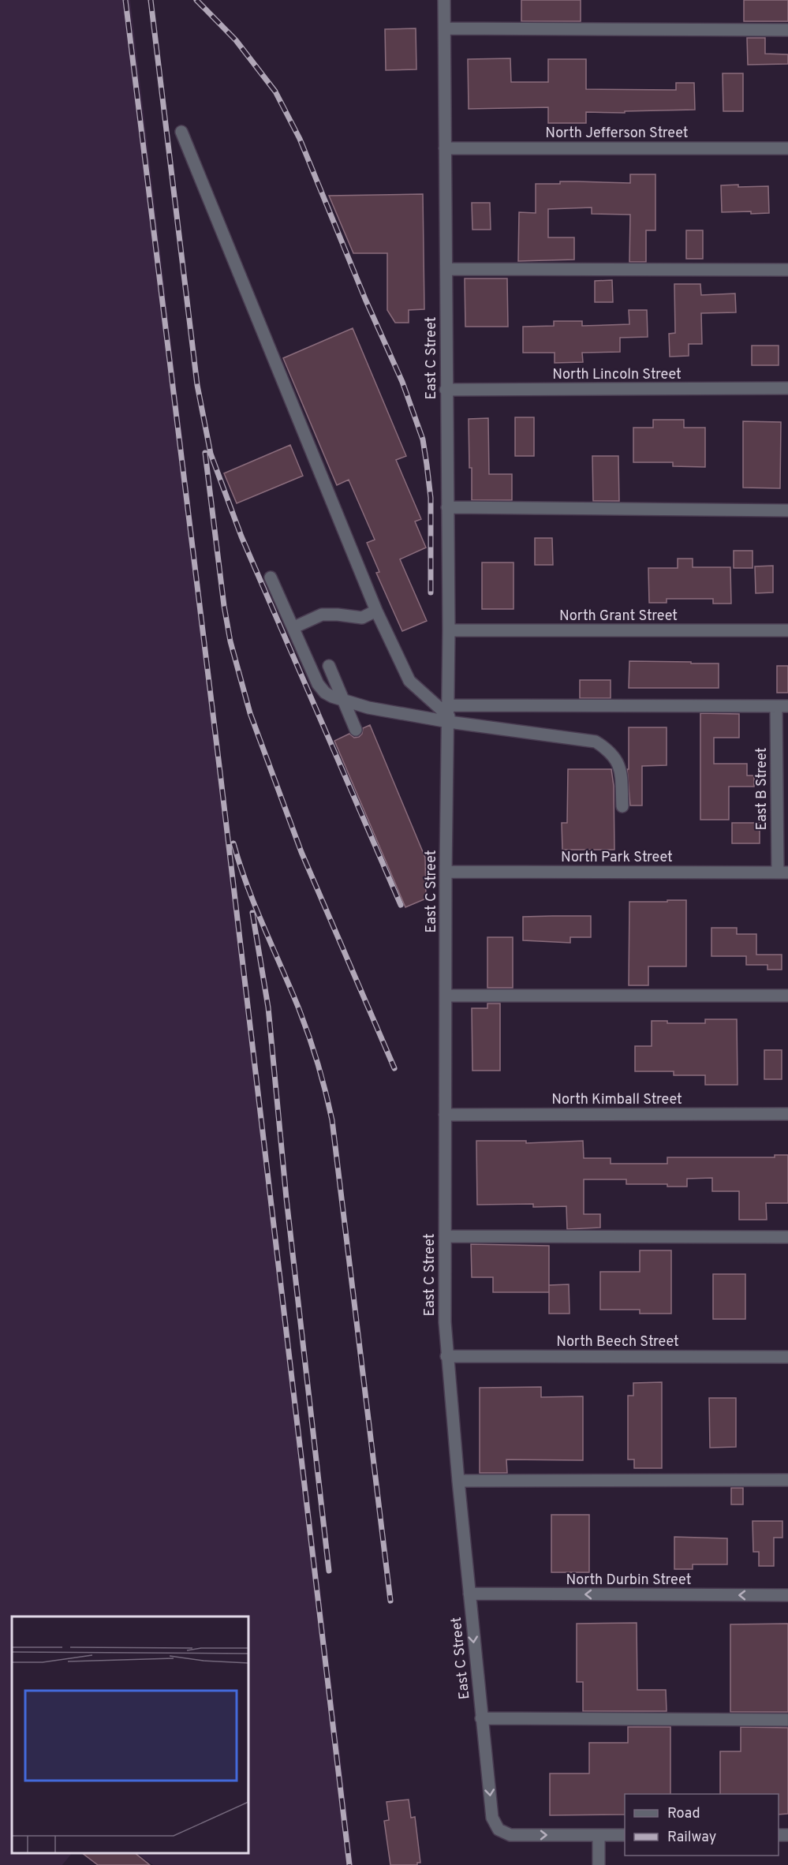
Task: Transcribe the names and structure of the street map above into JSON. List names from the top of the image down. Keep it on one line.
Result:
{"streets":{"street":["North Jefferson Street","East C Street","North Lincoln Street","North Grant Street","East B Street","North Park Street","North Kimball Street","North Beech Street","North Durbin Street"]},"crossings":[["North Jefferson Street","East C Street"],["East C Street","North Lincoln Street"],["East C Street","North Grant Street"],["East C Street","North Park Street"],["East C Street","North Kimball Street"],["East C Street","North Beech Street"],["East C Street","North Durbin Street"],["East B Street","North Park Street"]],"one_way":["North Durbin Street"],"legend":["Road","Railway"]}
